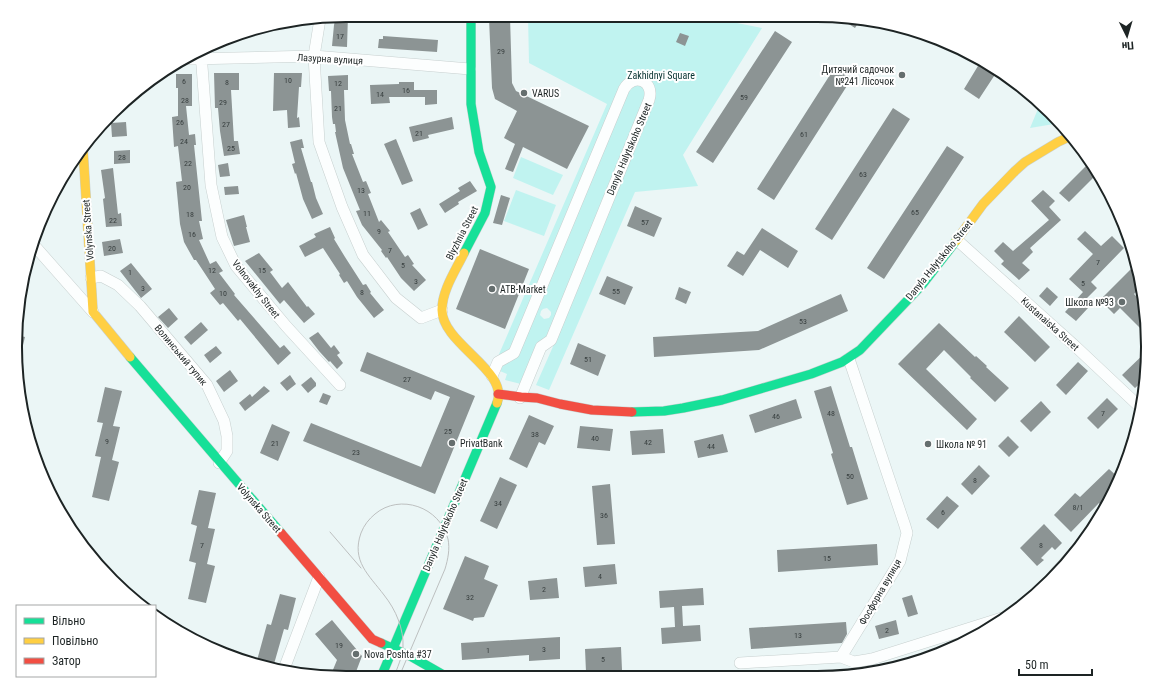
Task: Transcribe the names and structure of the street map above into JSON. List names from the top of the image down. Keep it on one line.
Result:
{"streets":{"street":["Лазурна вулиця","Danyla Halytskoho Street","Volynska Street","Blyzhnia Street","Volnovakhy Street","Kustanaiska Street","Волинський тупик","Фосфорна вулиця"]},"crossings":[["Лазурна вулиця","Blyzhnia Street"],["Danyla Halytskoho Street","Volynska Street"],["Danyla Halytskoho Street","Kustanaiska Street"],["Danyla Halytskoho Street","Фосфорна вулиця"],["Volynska Street","Волинський тупик"]],"parks":["Zakhidnyi Square"],"places":["Дитячий садочок №241 Лісочок","VARUS","ATB-Market","Школа №93","PrivatBank","Школа № 91","Nova Poshta #37"],"house_numbers":["17","29","10","6","8","12","16","14","59","28","29","21","26","27","21","61","24","25","28","22","63","20","13","65","11","18","22","57","9","16","20","7","7","5","12","15","1","3","5","3","55","8","10","53","51","27","48","7","46","25","38","40","9","42","21","44","23","50","8","34","8/1","6","36","7","8","15","4","2","32","2","13","19","3","1","5"],"legend":["Вільно","Повільно","Затор"],"scale_bar":"50 m","north":"bottom"}
